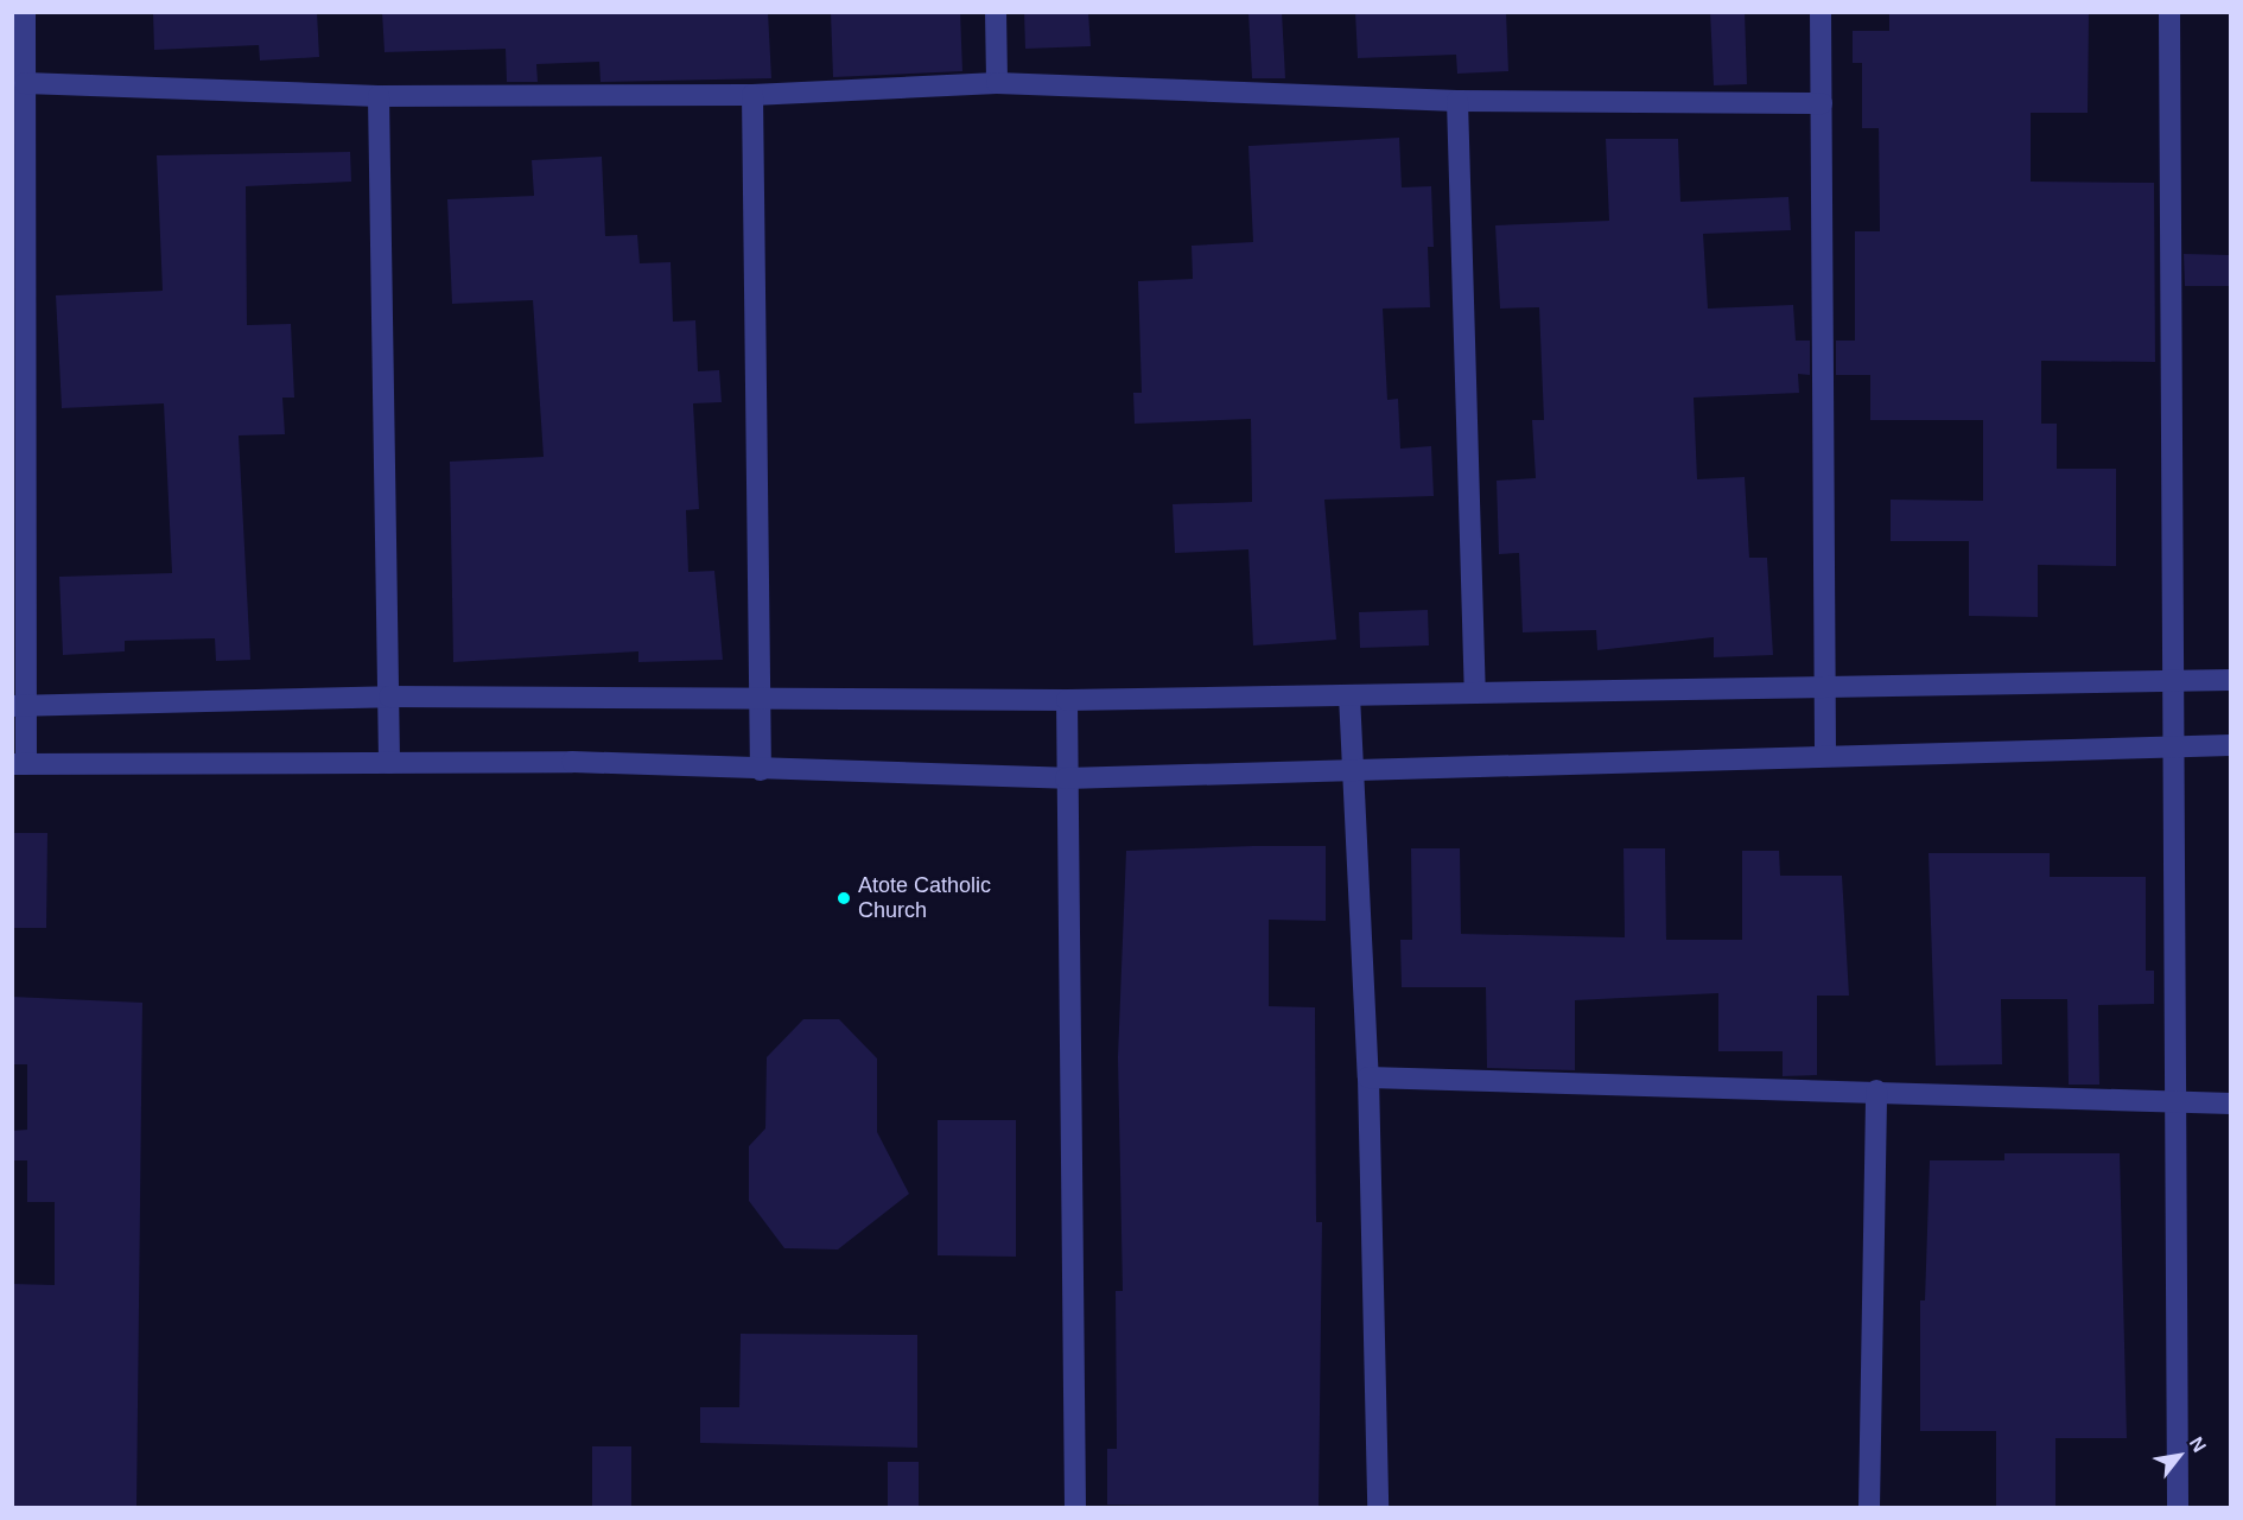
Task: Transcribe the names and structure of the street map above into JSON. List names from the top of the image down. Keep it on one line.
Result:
{"places":["Atote Catholic Church"],"north":"top right"}
